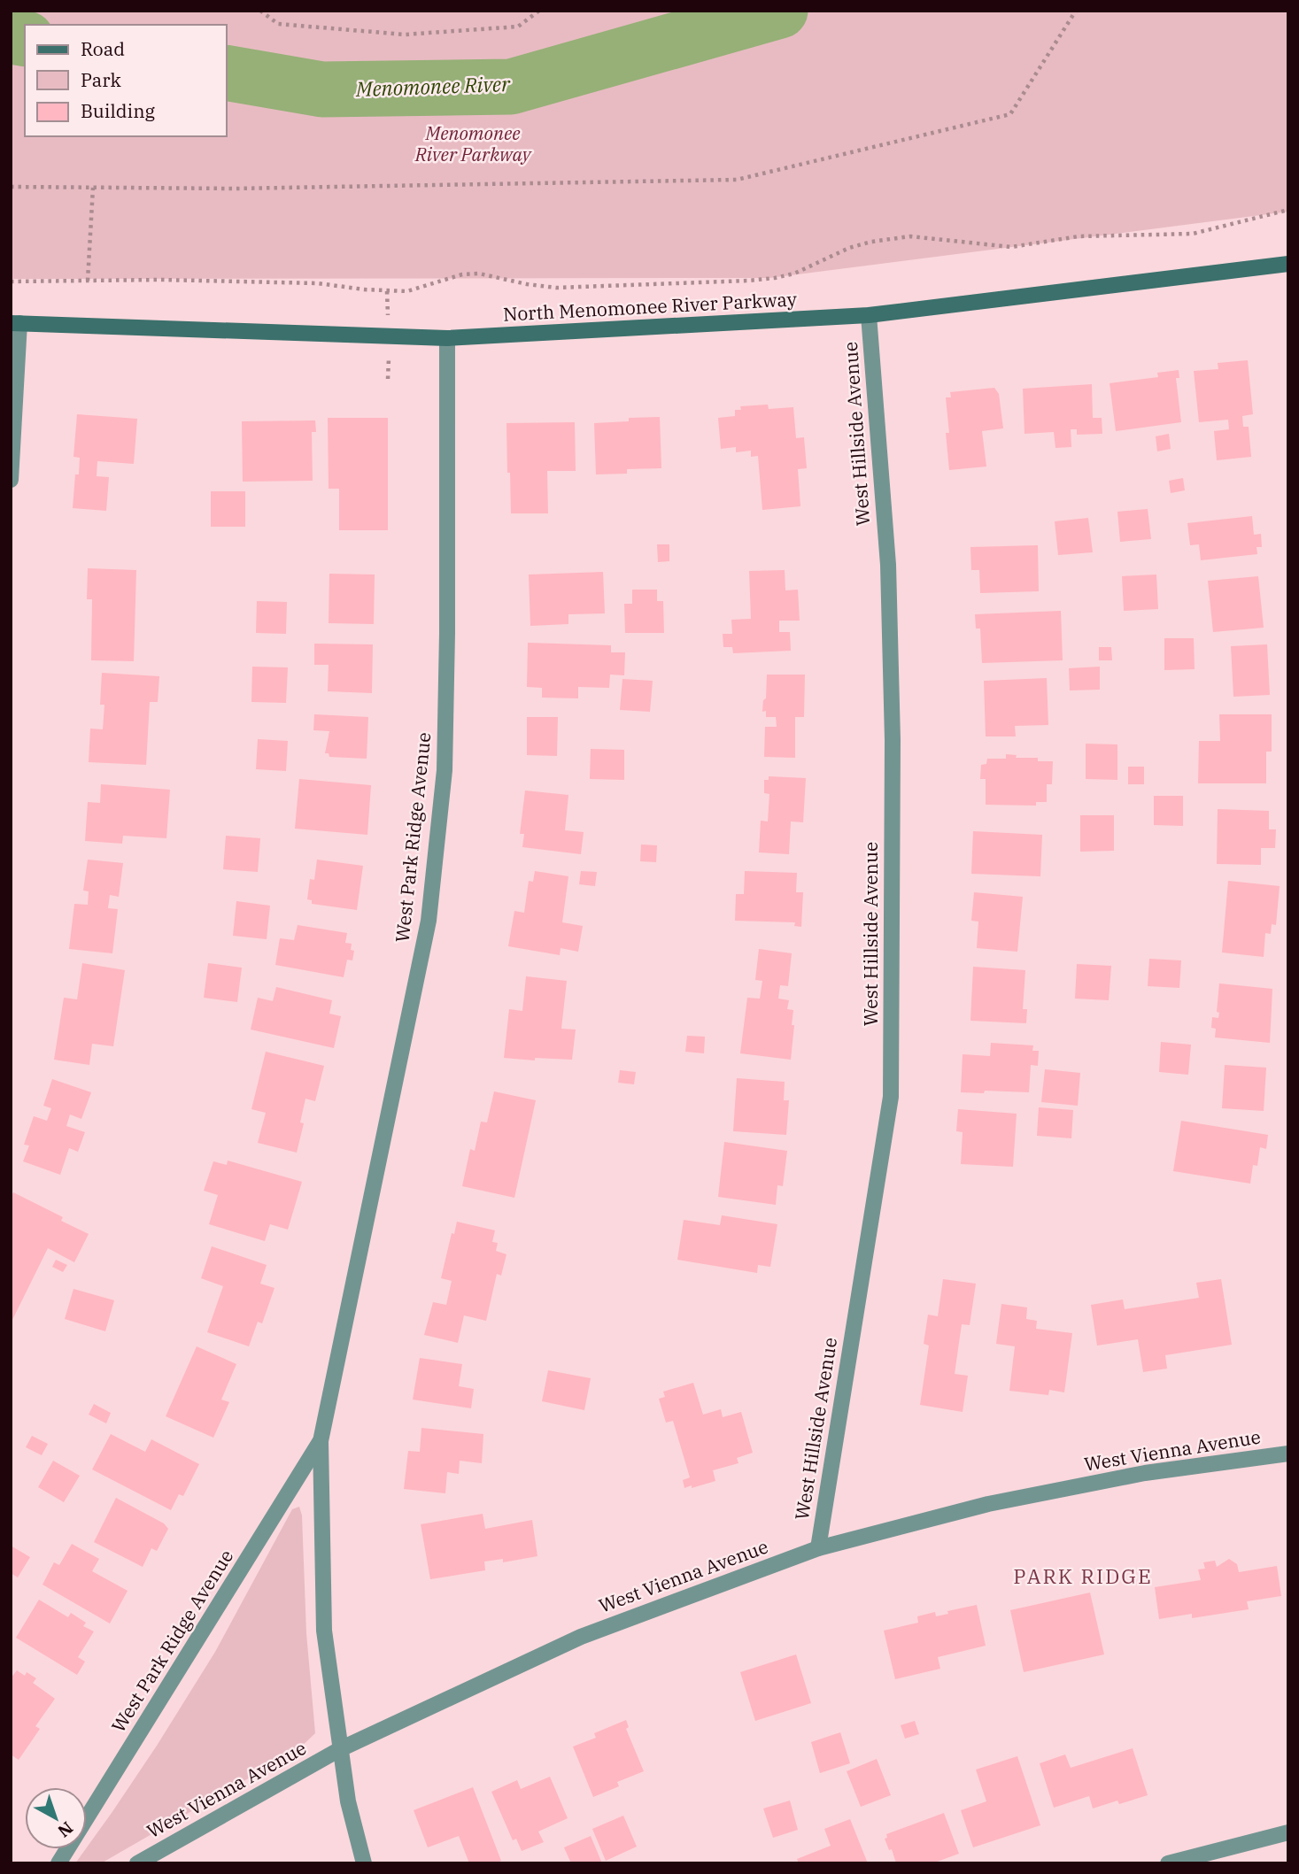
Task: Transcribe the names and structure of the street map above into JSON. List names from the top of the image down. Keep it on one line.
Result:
{"streets":{"street":["North Menomonee River Parkway","West Hillside Avenue","West Park Ridge Avenue","West Vienna Avenue"]},"crossings":[["North Menomonee River Parkway","West Hillside Avenue"],["North Menomonee River Parkway","West Park Ridge Avenue"],["West Hillside Avenue","West Vienna Avenue"],["West Park Ridge Avenue","West Vienna Avenue"]],"districts":["PARK RIDGE"],"water":["Menomonee River"],"parks":["Menomonee River Parkway"],"legend":["Road","Park","Building"],"north":"bottom right"}
